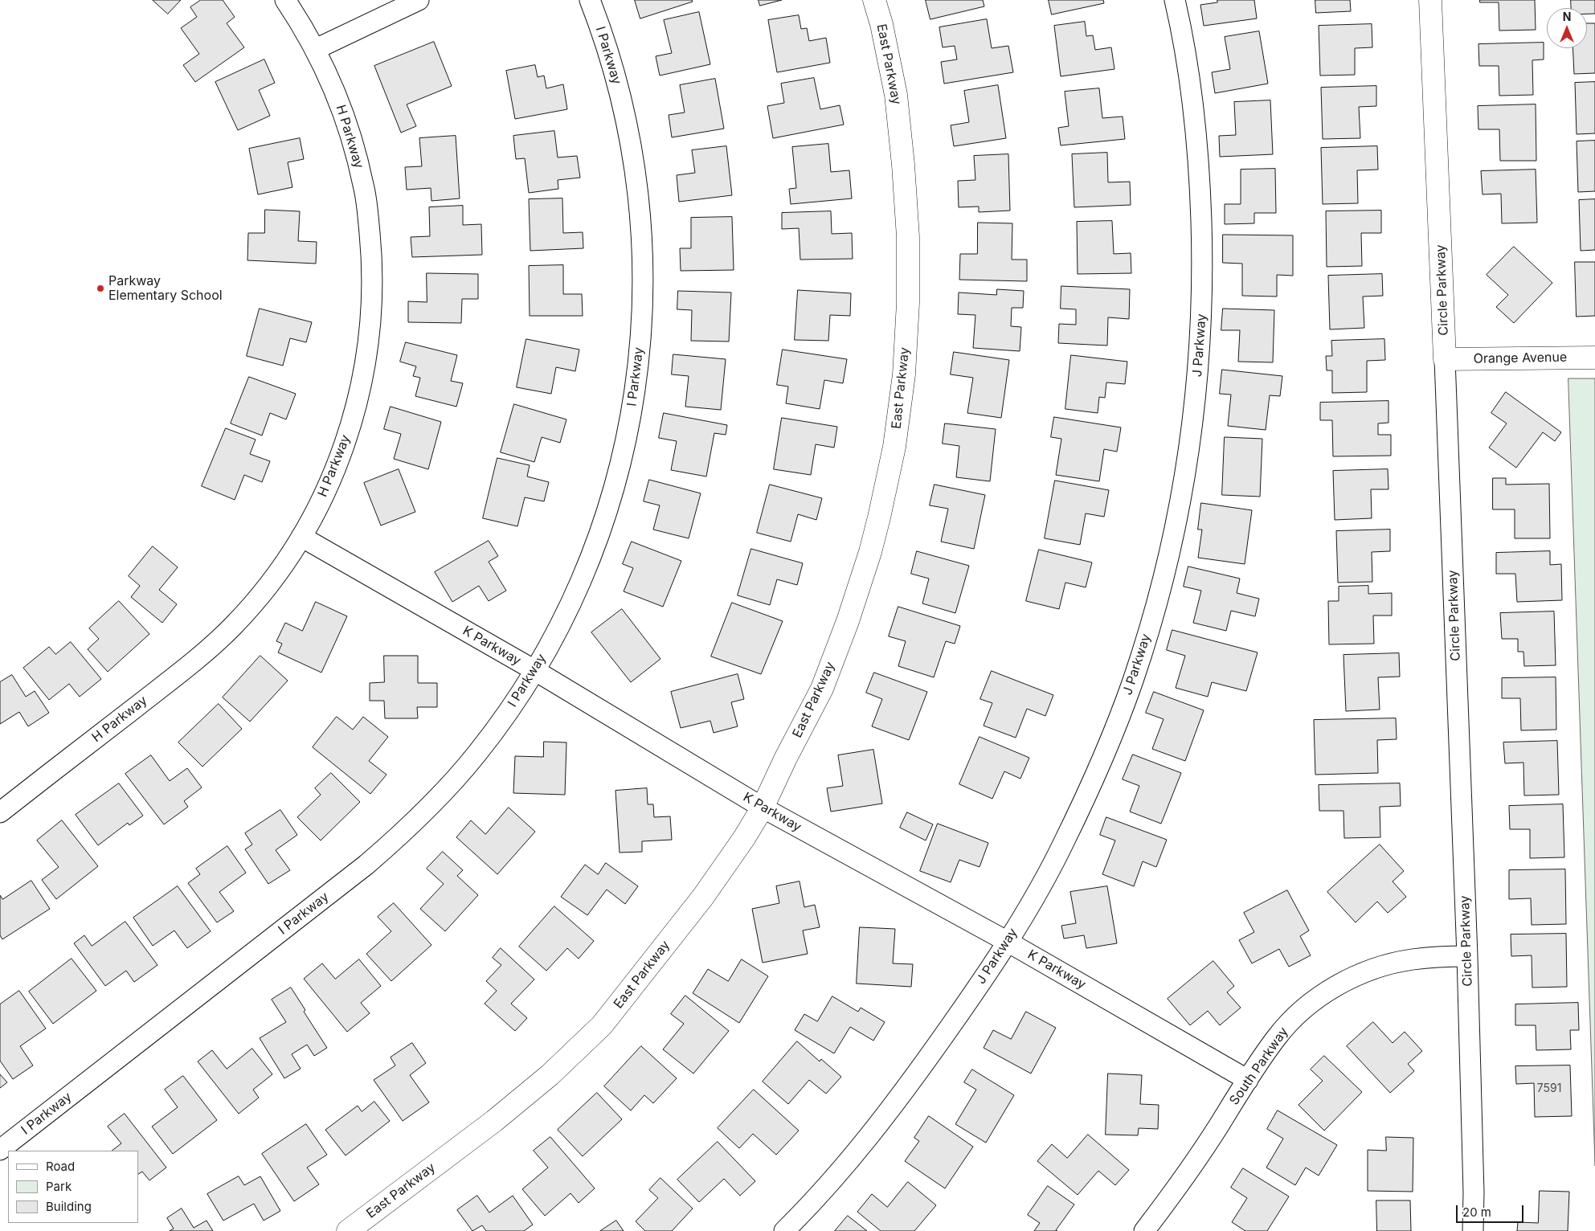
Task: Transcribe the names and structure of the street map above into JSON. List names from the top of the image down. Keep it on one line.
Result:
{"streets":{"street":["I Parkway","East Parkway","H Parkway","Circle Parkway","J Parkway","Orange Avenue","K Parkway","South Parkway"]},"crossings":[["I Parkway","K Parkway"],["East Parkway","K Parkway"],["H Parkway","K Parkway"],["Circle Parkway","Orange Avenue"],["Circle Parkway","South Parkway"],["J Parkway","K Parkway"],["K Parkway","South Parkway"]],"places":["Parkway Elementary School"],"house_numbers":["7591"],"legend":["Road","Park","Building"],"scale_bar":"20 m","north":"top"}
